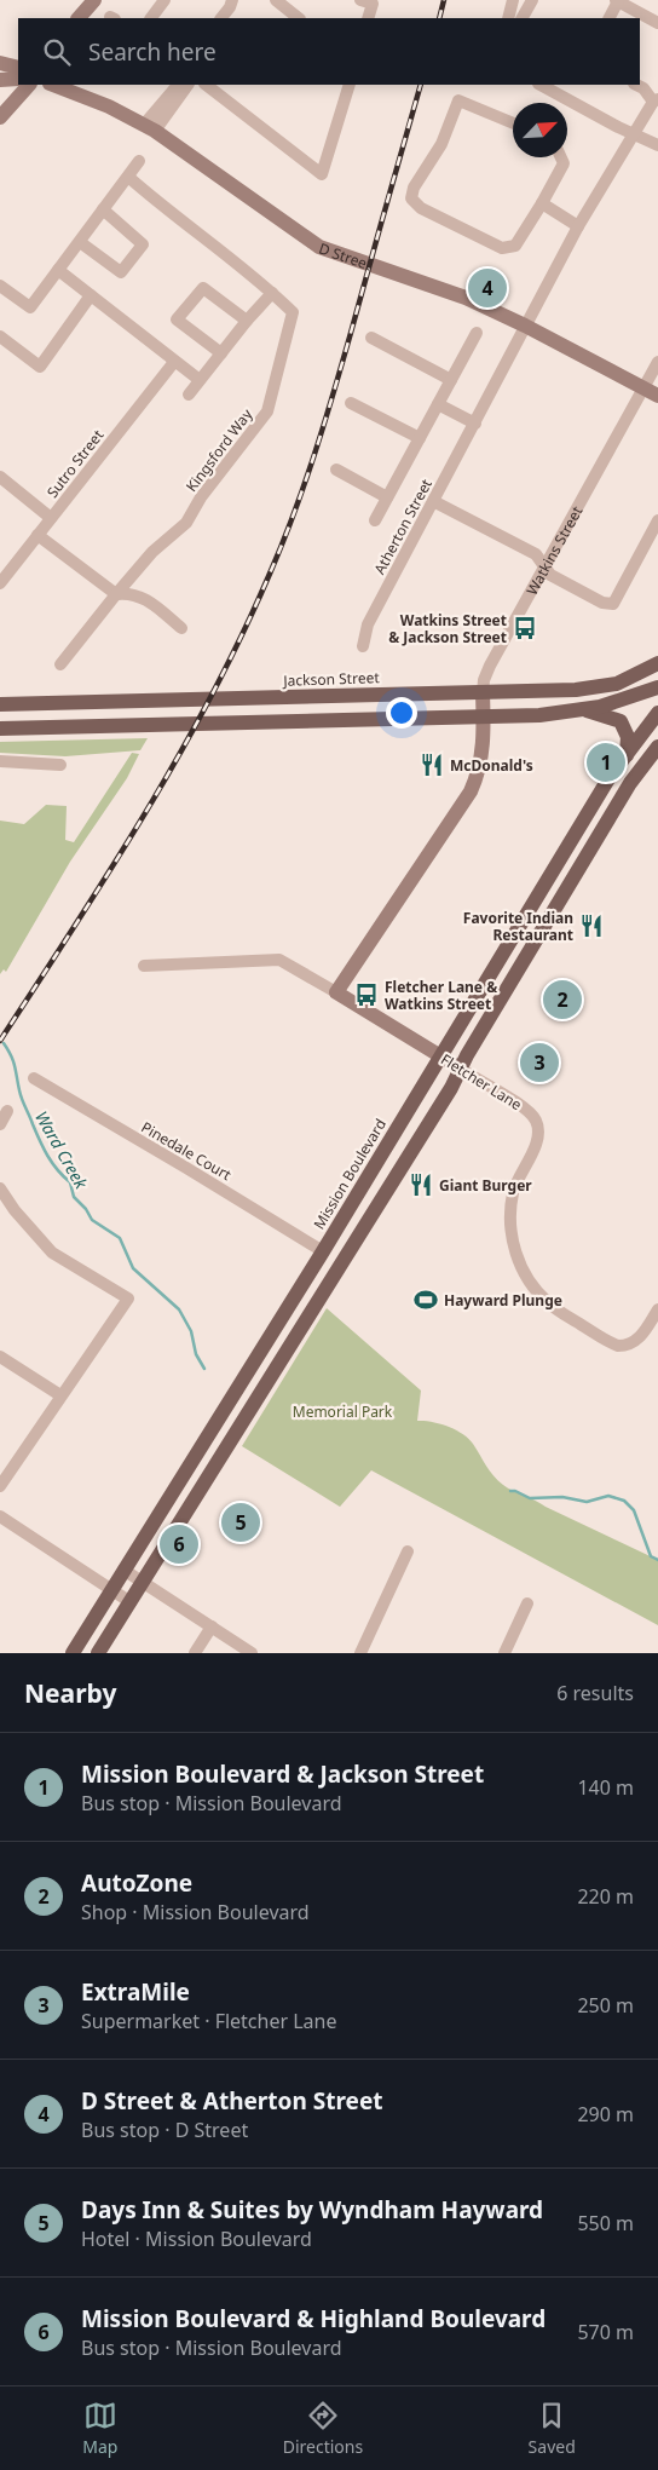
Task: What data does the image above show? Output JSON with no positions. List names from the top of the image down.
{
  "streets": {
    "main road": [
      "D Street",
      "Watkins Street",
      "Jackson Street",
      "Fletcher Lane",
      "Mission Boulevard"
    ],
    "street": [
      "Kingsford Way",
      "Sutro Street",
      "Atherton Street",
      "Pinedale Court"
    ]
  },
  "crossings": [
    ["D Street", "Atherton Street"],
    ["D Street", "Watkins Street"],
    ["Watkins Street", "Jackson Street"],
    ["Watkins Street", "Fletcher Lane"],
    ["Fletcher Lane", "Mission Boulevard"],
    ["Pinedale Court", "Mission Boulevard"]
  ],
  "water": ["Ward Creek"],
  "parks": ["Memorial Park"],
  "places": {
    "bus stop": ["Watkins Street & Jackson Street", "Fletcher Lane & Watkins Street"],
    "restaurant": ["McDonald's", "Favorite Indian Restaurant", "Giant Burger"],
    "sports": ["Hayward Plunge"]
  },
  "north": "top right",
  "page": {
    "search": "Search here",
    "pins": [
      "4",
      "1",
      "2",
      "3",
      "5",
      "6"
    ],
    "heading": ["Nearby", "6 results"],
    "list": [
      {
        "mark": "1",
        "name": "Mission Boulevard & Jackson Street",
        "note": "Bus stop · Mission Boulevard",
        "value": "140 m"
      },
      {
        "mark": "2",
        "name": "AutoZone",
        "note": "Shop · Mission Boulevard",
        "value": "220 m"
      },
      {
        "mark": "3",
        "name": "ExtraMile",
        "note": "Supermarket · Fletcher Lane",
        "value": "250 m"
      },
      {
        "mark": "4",
        "name": "D Street & Atherton Street",
        "note": "Bus stop · D Street",
        "value": "290 m"
      },
      {
        "mark": "5",
        "name": "Days Inn & Suites by Wyndham Hayward",
        "note": "Hotel · Mission Boulevard",
        "value": "550 m"
      },
      {
        "mark": "6",
        "name": "Mission Boulevard & Highland Boulevard",
        "note": "Bus stop · Mission Boulevard",
        "value": "570 m"
      }
    ],
    "nav": ["Map", "Directions", "Saved"]
  }
}
